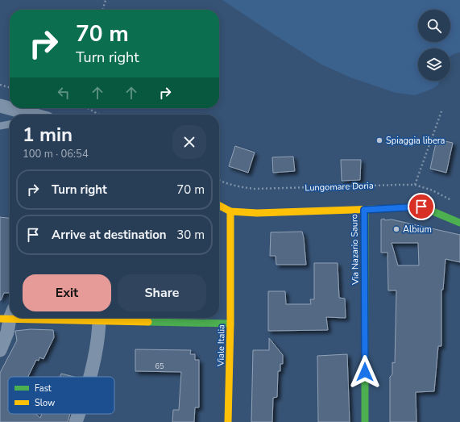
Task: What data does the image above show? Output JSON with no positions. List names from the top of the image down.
{
  "streets": {
    "street": ["Via Nazario Sauro", "Viale Italia"],
    "path": ["Lungomare Doria"]
  },
  "crossings": [
    ["Via Nazario Sauro", "Viale Italia"]
  ],
  "places": ["Spiaggia libera", "Albium"],
  "house_numbers": ["65"],
  "legend": ["Fast", "Slow"],
  "page": {
    "turn": ["70 m", "Turn right"],
    "heading": ["1 min", "100 m · 06:54"],
    "list": [
      {
        "name": "Turn right",
        "value": "70 m"
      },
      {
        "name": "Arrive at destination",
        "value": "30 m"
      }
    ],
    "buttons": ["Exit", "Share"]
  }
}
